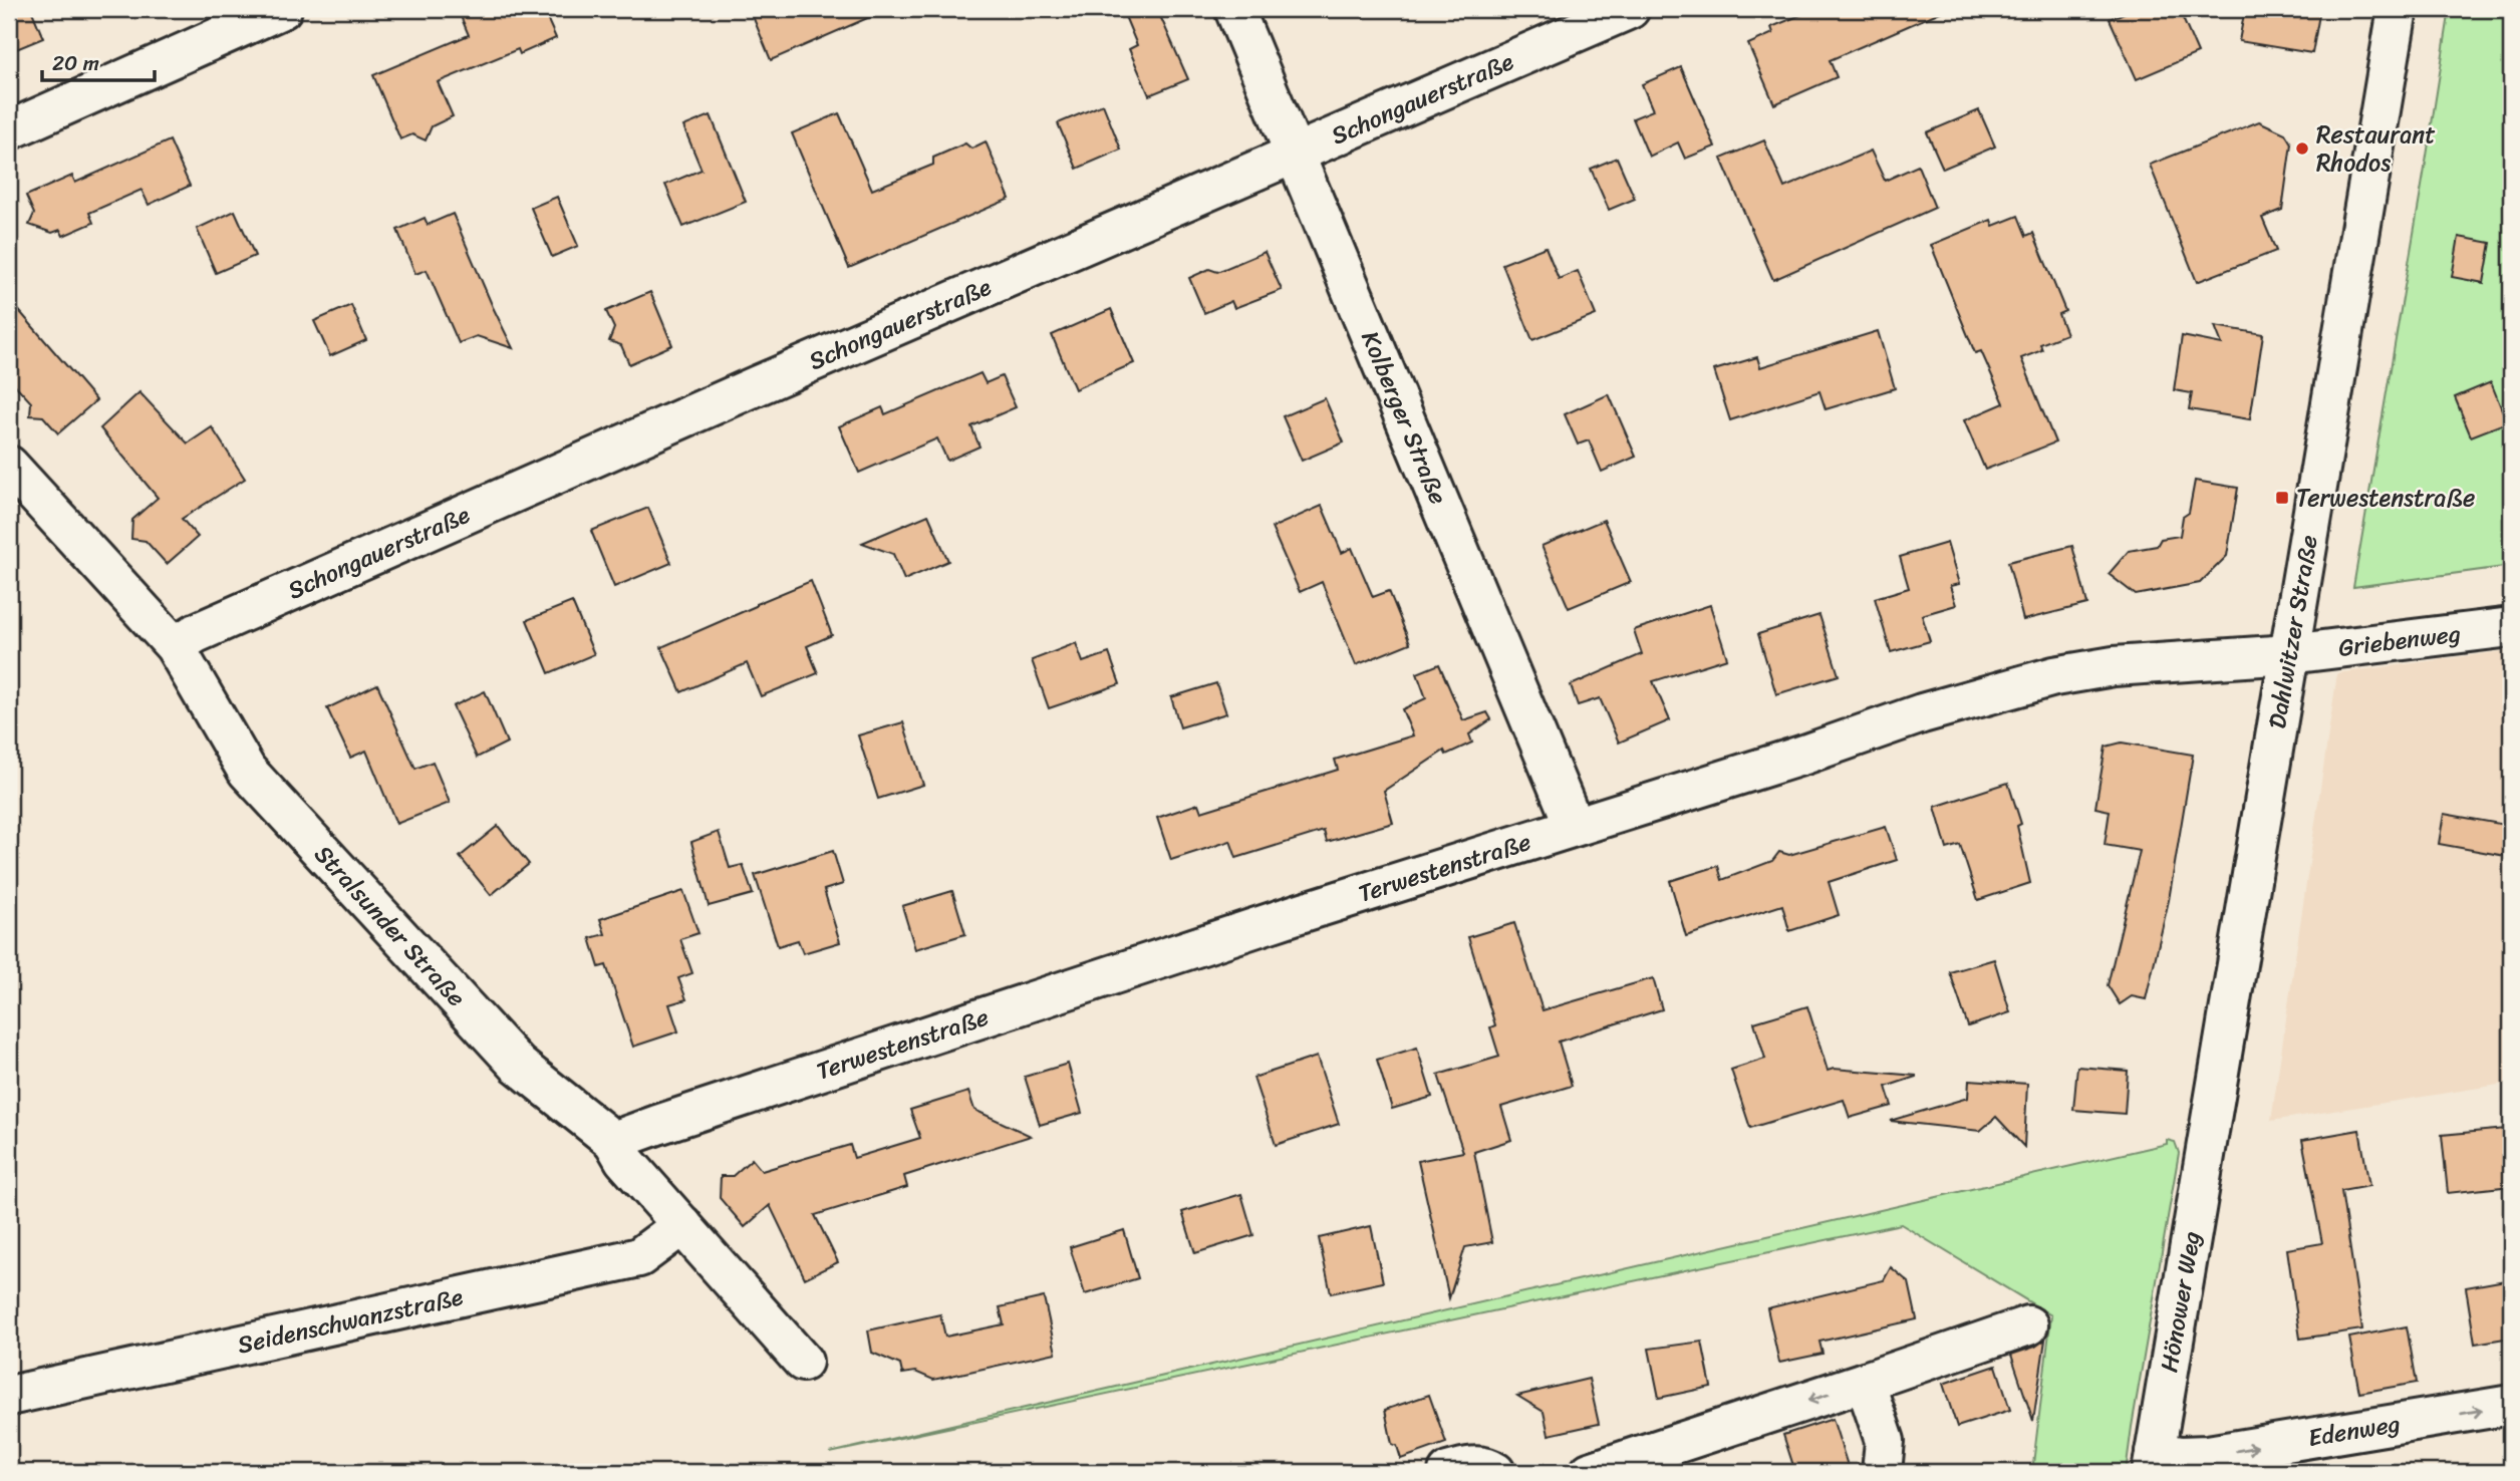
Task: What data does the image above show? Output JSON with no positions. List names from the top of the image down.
{
  "streets": {
    "street": [
      "Schongauerstraße",
      "Kolberger Straße",
      "Dahlwitzer Straße",
      "Griebenweg",
      "Terwestenstraße",
      "Stralsunder Straße",
      "Hönower Weg",
      "Seidenschwanzstraße",
      "Edenweg"
    ]
  },
  "crossings": [
    ["Schongauerstraße", "Kolberger Straße"],
    ["Schongauerstraße", "Stralsunder Straße"],
    ["Kolberger Straße", "Terwestenstraße"],
    ["Dahlwitzer Straße", "Griebenweg"],
    ["Dahlwitzer Straße", "Terwestenstraße"],
    ["Dahlwitzer Straße", "Hönower Weg"],
    ["Griebenweg", "Terwestenstraße"],
    ["Terwestenstraße", "Stralsunder Straße"],
    ["Stralsunder Straße", "Seidenschwanzstraße"],
    ["Hönower Weg", "Edenweg"]
  ],
  "one_way": ["Edenweg"],
  "places": {
    "other": ["Restaurant Rhodos"],
    "transit": ["Terwestenstraße"]
  },
  "scale_bar": "20 m"
}
